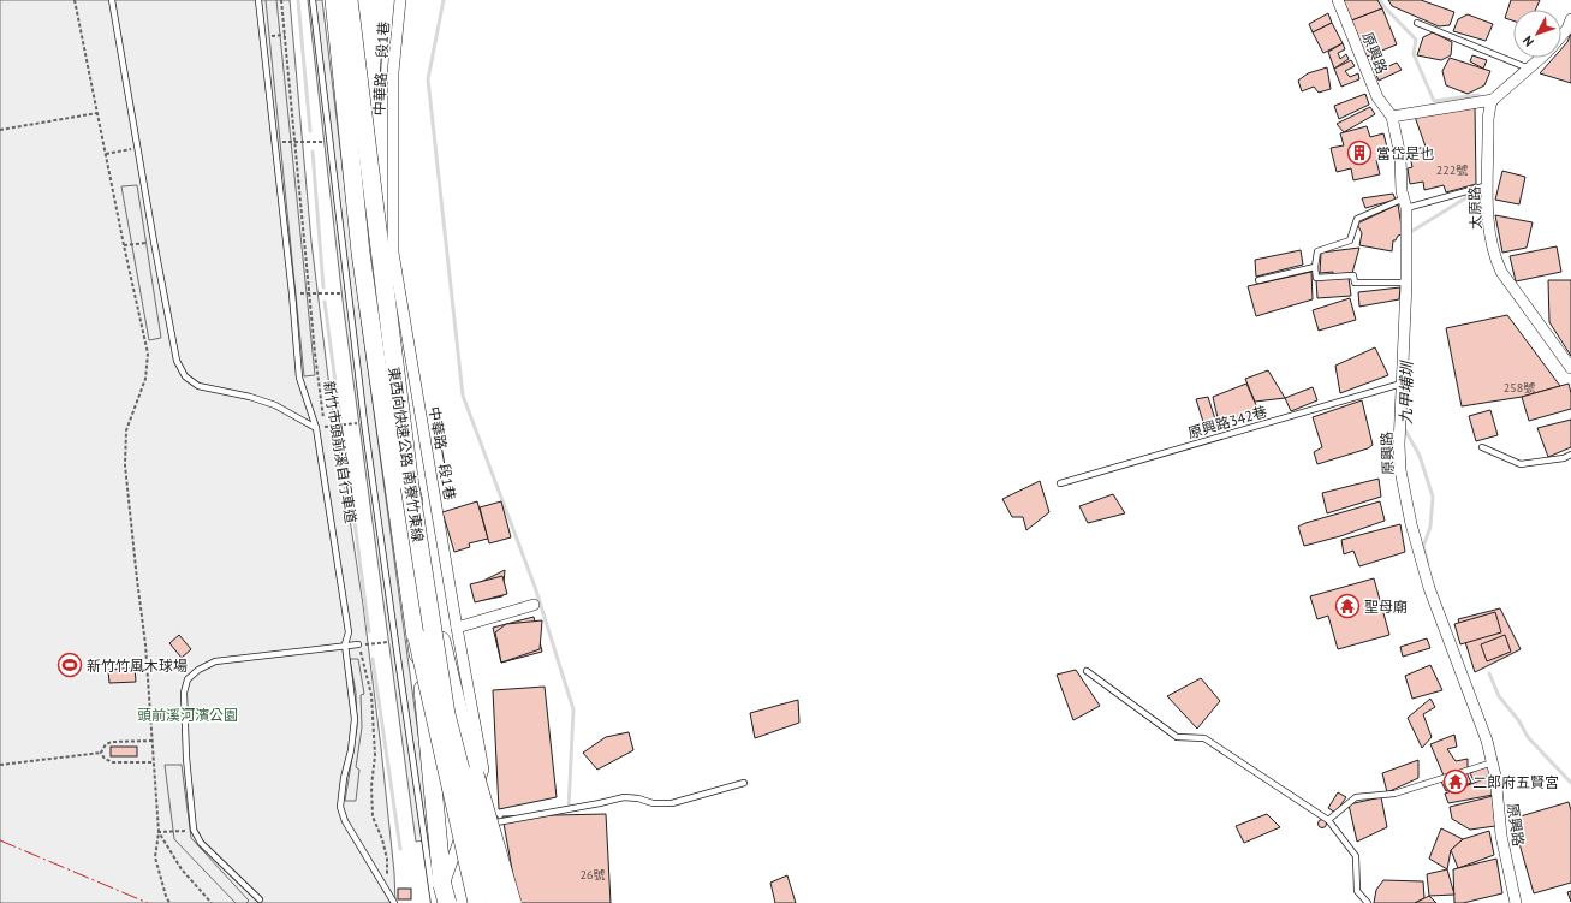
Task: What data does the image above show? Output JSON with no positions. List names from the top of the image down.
{
  "streets": {
    "highway": ["東西向快速公路 南寮竹東線"],
    "street": ["原興路", "中華路一段1巷", "太原路"],
    "lane": ["原興路342巷"],
    "path": ["新竹市頭前溪自行車道"]
  },
  "crossings": [
    ["原興路", "原興路342巷"]
  ],
  "water": ["九甲埔圳"],
  "parks": ["頭前溪河濱公園"],
  "places": {
    "building": ["當岱是也"],
    "temple": ["聖母廟", "二郎府五賢宮"],
    "sports": ["新竹竹風木球場"]
  },
  "house_numbers": ["222號", "258號", "26號"],
  "north": "bottom left"
}
